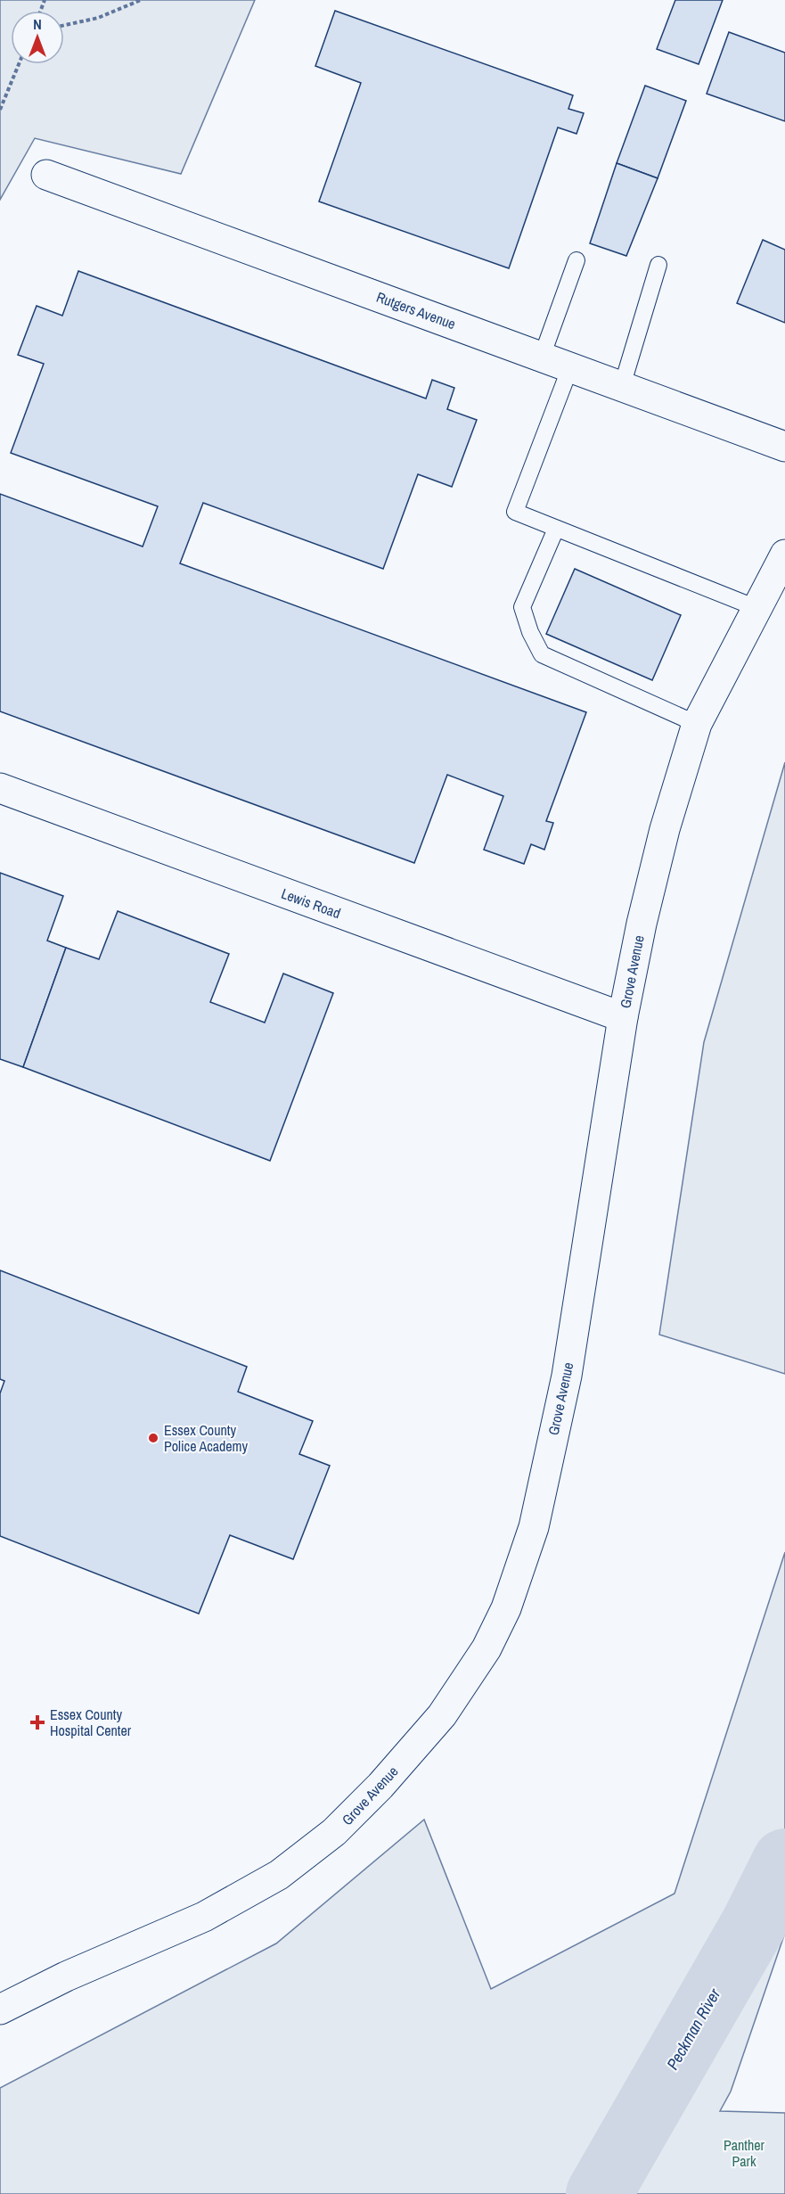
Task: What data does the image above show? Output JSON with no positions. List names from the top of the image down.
{
  "streets": {
    "street": ["Rutgers Avenue", "Lewis Road", "Grove Avenue"]
  },
  "crossings": [
    ["Lewis Road", "Grove Avenue"]
  ],
  "water": ["Peckman River"],
  "parks": ["Panther Park"],
  "places": {
    "other": ["Essex County Police Academy"],
    "health": ["Essex County Hospital Center"]
  },
  "north": "top"
}
